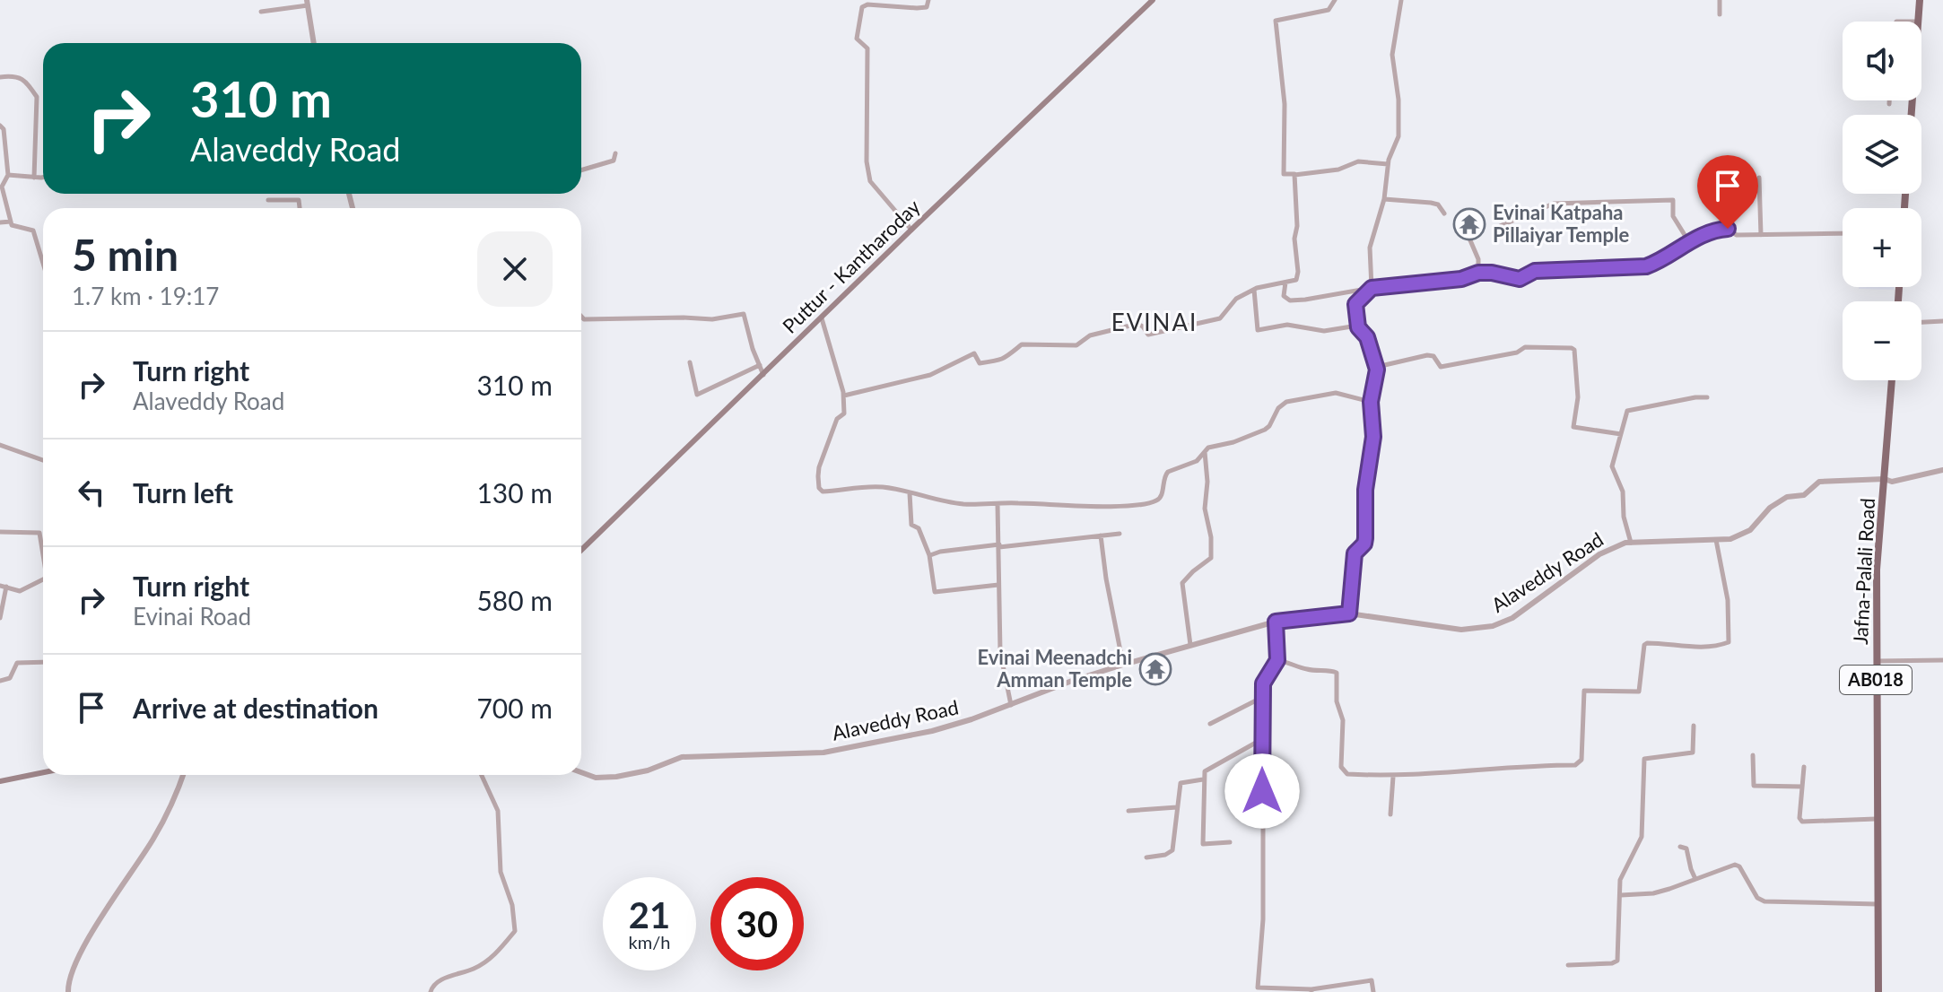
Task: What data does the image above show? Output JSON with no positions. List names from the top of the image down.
{
  "streets": {
    "main road": ["Puttur - Kantharoday", "Jafna-Palali Road", "AB018"],
    "street": ["Alaveddy Road"]
  },
  "crossings": [
    ["Jafna-Palali Road", "Alaveddy Road"]
  ],
  "districts": ["EVINAI"],
  "places": {
    "temple": ["Evinai Katpaha Pillaiyar Temple", "Evinai Meenadchi Amman Temple"]
  },
  "page": {
    "map_buttons": ["+", "−"],
    "turn": ["310 m", "Alaveddy Road"],
    "heading": ["5 min", "1.7 km · 19:17"],
    "list": [
      {
        "name": "Turn right",
        "note": "Alaveddy Road",
        "value": "310 m"
      },
      {
        "name": "Turn left",
        "value": "130 m"
      },
      {
        "name": "Turn right",
        "note": "Evinai Road",
        "value": "580 m"
      },
      {
        "name": "Arrive at destination",
        "value": "700 m"
      }
    ],
    "speed": "21 km/h",
    "limit": "30"
  }
}
